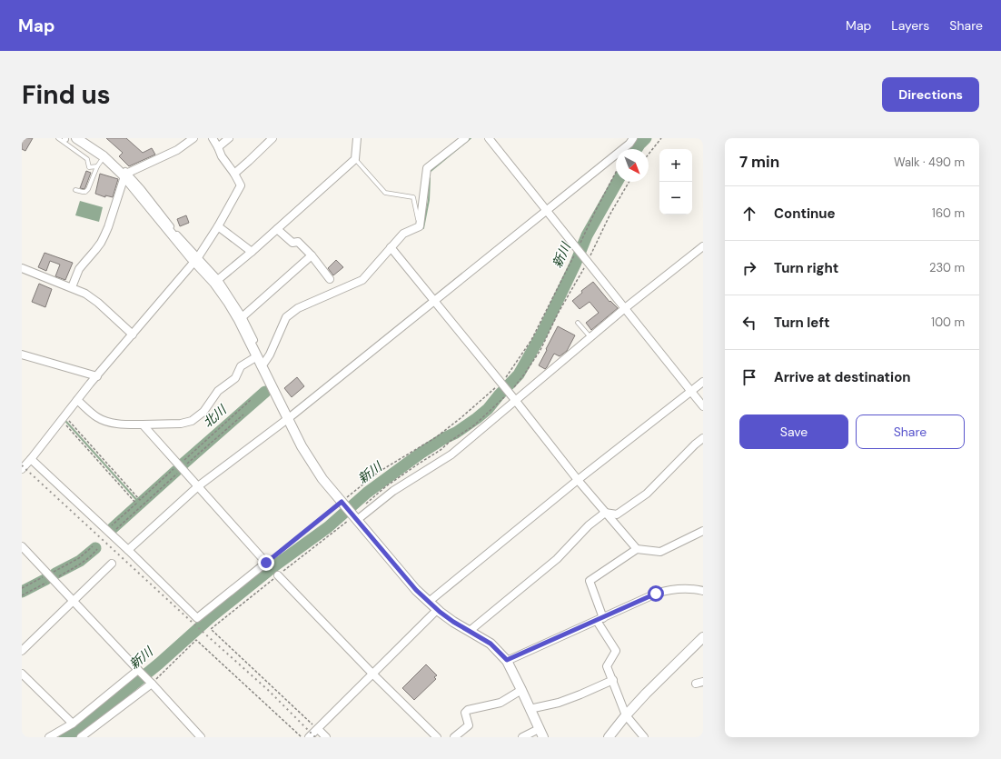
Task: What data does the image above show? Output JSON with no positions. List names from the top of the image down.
{
  "water": ["新川", "北川"],
  "north": "bottom right",
  "page": {
    "header": "Map",
    "nav": ["Map", "Layers", "Share"],
    "buttons": [
      "Directions",
      ["Save", "Share"]
    ],
    "title": "Find us",
    "heading": ["7 min", "Walk · 490 m"],
    "map_buttons": ["+", "−"],
    "list": [
      ["Continue", "160 m"],
      ["Turn right", "230 m"],
      ["Turn left", "100 m"],
      "Arrive at destination"
    ]
  }
}
